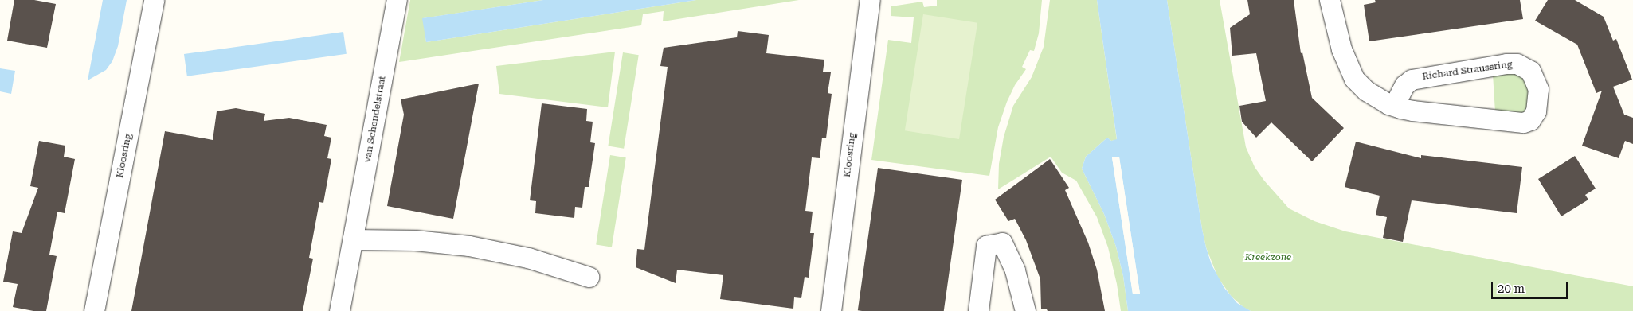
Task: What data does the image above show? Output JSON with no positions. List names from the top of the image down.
{
  "streets": {
    "street": ["Richard Straussring", "van Schendelstraat", "Kloosring"]
  },
  "parks": ["Kreekzone"],
  "scale_bar": "20 m"
}
